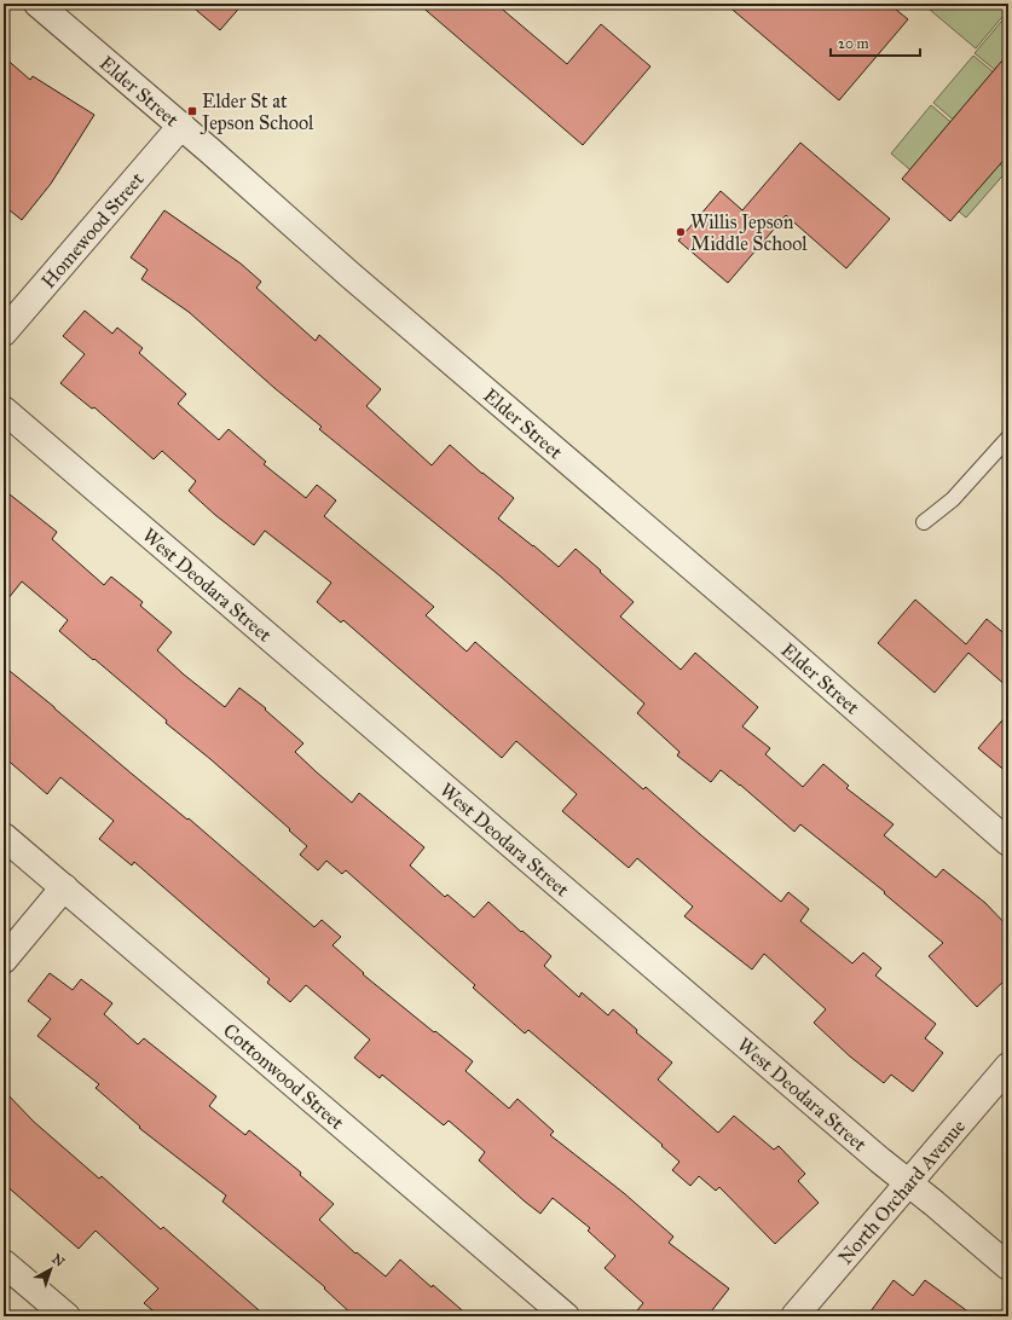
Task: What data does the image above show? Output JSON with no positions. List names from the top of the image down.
{
  "streets": {
    "street": [
      "Elder Street",
      "Homewood Street",
      "West Deodara Street",
      "Cottonwood Street",
      "North Orchard Avenue"
    ]
  },
  "crossings": [
    ["Elder Street", "Homewood Street"],
    ["West Deodara Street", "North Orchard Avenue"]
  ],
  "places": {
    "transit": ["Elder St at Jepson School"],
    "other": ["Willis Jepson Middle School"]
  },
  "scale_bar": "20 m",
  "north": "top right"
}
